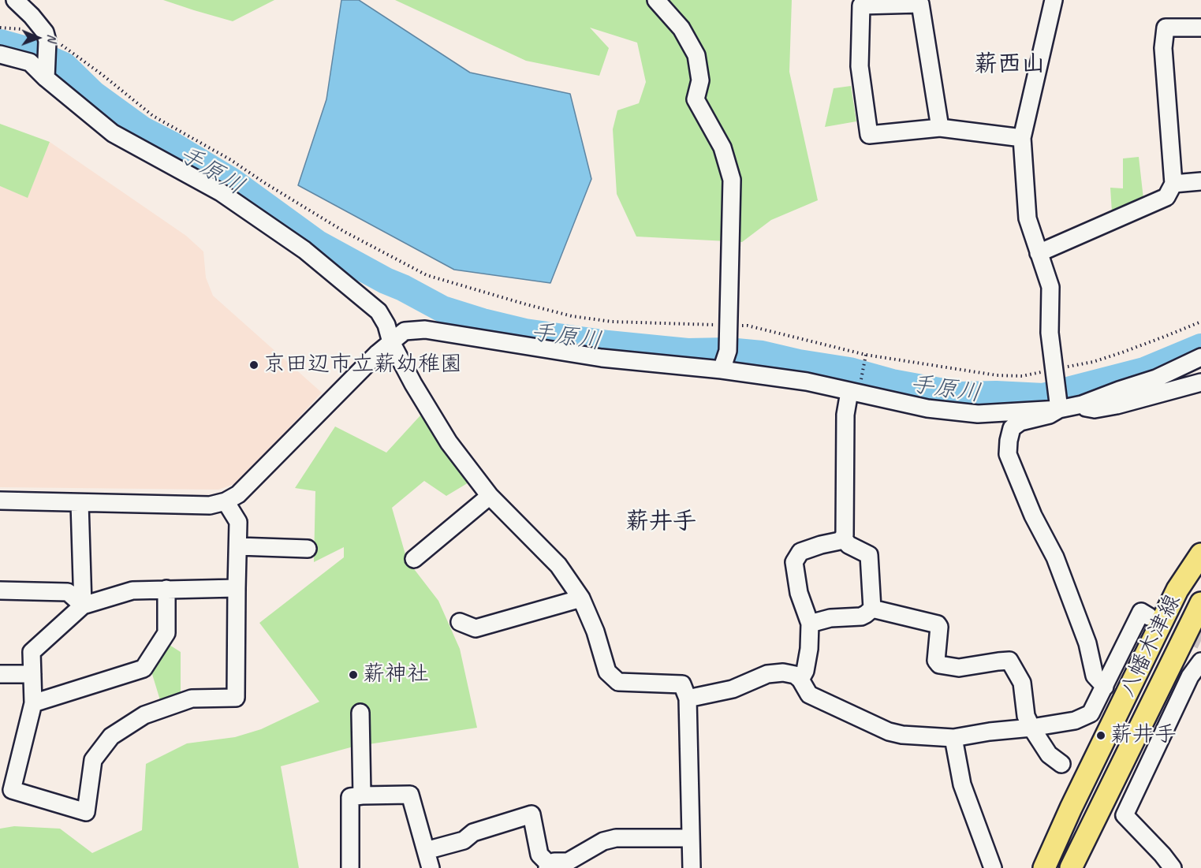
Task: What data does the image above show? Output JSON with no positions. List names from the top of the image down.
{
  "streets": {
    "main road": ["八幡木津線"]
  },
  "districts": ["薪西山", "薪井手"],
  "water": ["手原川"],
  "places": ["京田辺市立薪幼稚園", "薪神社", "薪井手"],
  "north": "right"
}
